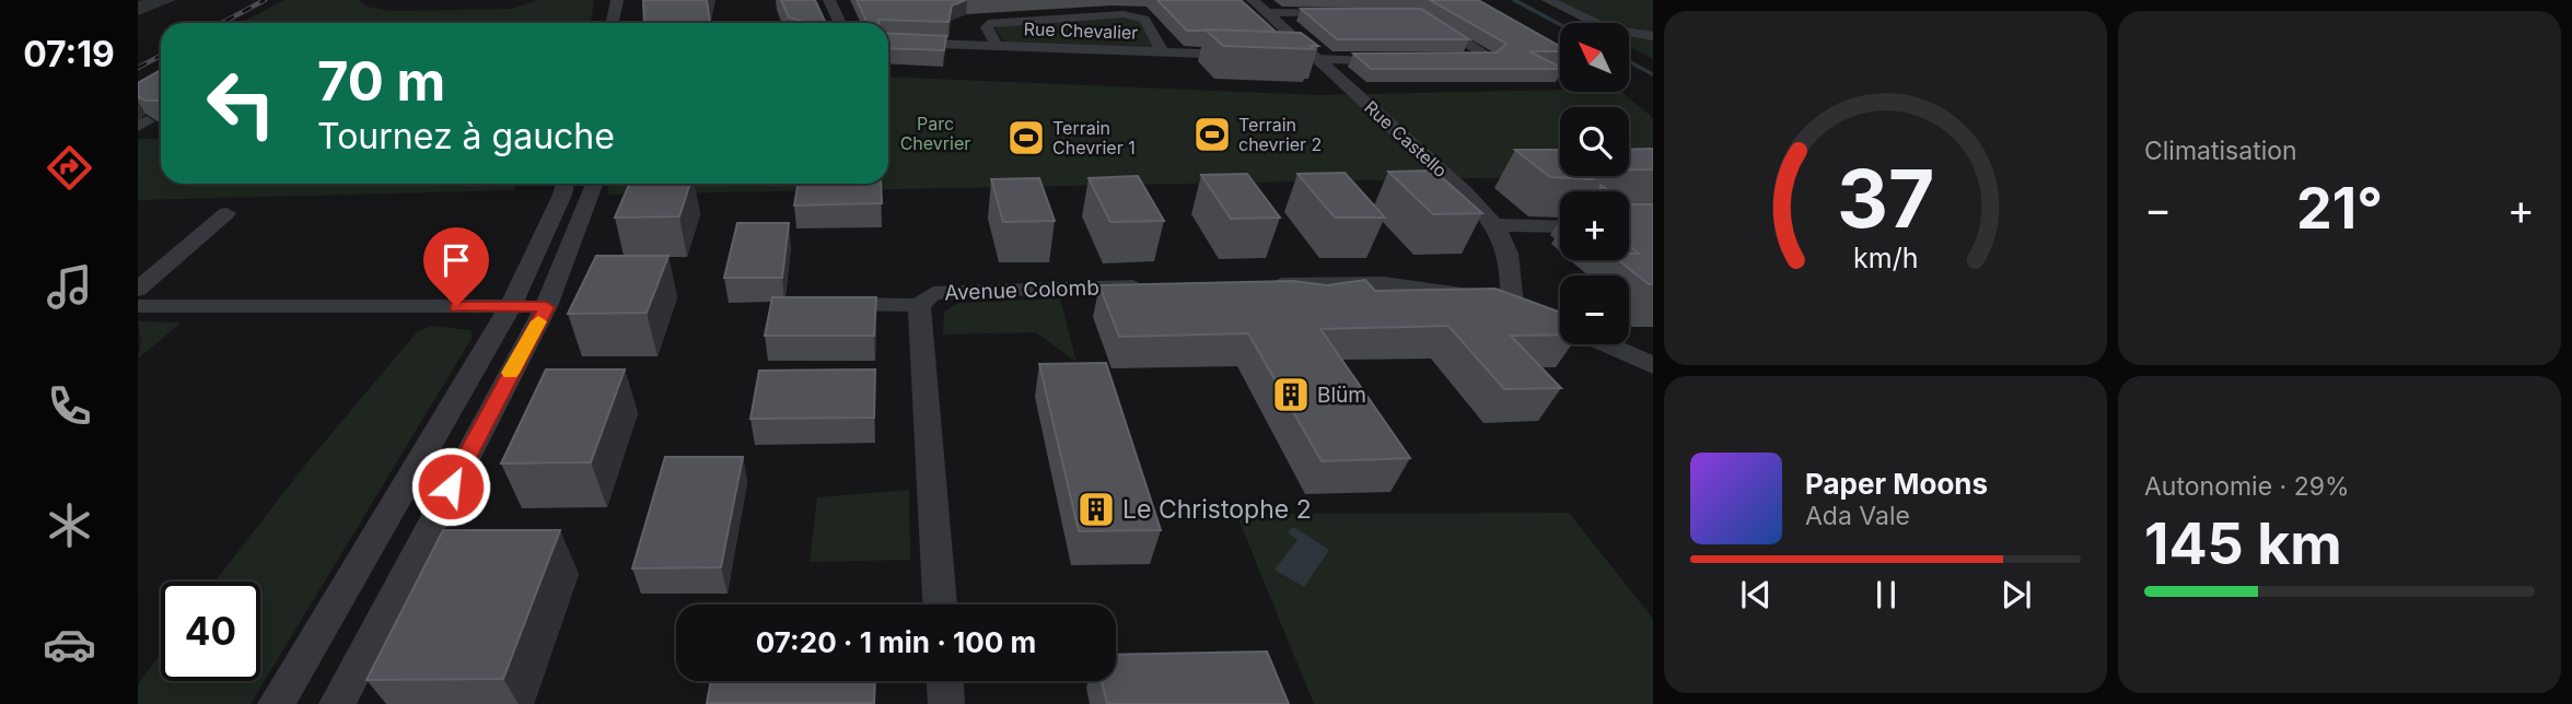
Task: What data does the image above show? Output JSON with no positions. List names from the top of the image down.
{
  "streets": {
    "street": ["Rue Chevalier", "Rue Castello", "Avenue Colomb"]
  },
  "crossings": [
    ["Rue Chevalier", "Rue Castello"]
  ],
  "parks": ["Parc Chevrier"],
  "places": {
    "sports": ["Terrain chevrier 2", "Terrain Chevrier 1"],
    "building": ["Blüm", "Le Christophe 2"]
  },
  "north": "top left",
  "page": {
    "tabs": "07:19",
    "tile": [
      "Climatisation",
      ["Autonomie · 29%", "145 km"]
    ],
    "map_buttons": ["+", "−"],
    "turn": ["70 m", "Tournez à gauche"],
    "heat": ["−", "21°", "+"],
    "song": ["Paper Moons", "Ada Vale"],
    "limit": "40",
    "trip": "07:20 · 1 min · 100 m",
    "gauge": ["37", "km/h"]
  }
}
